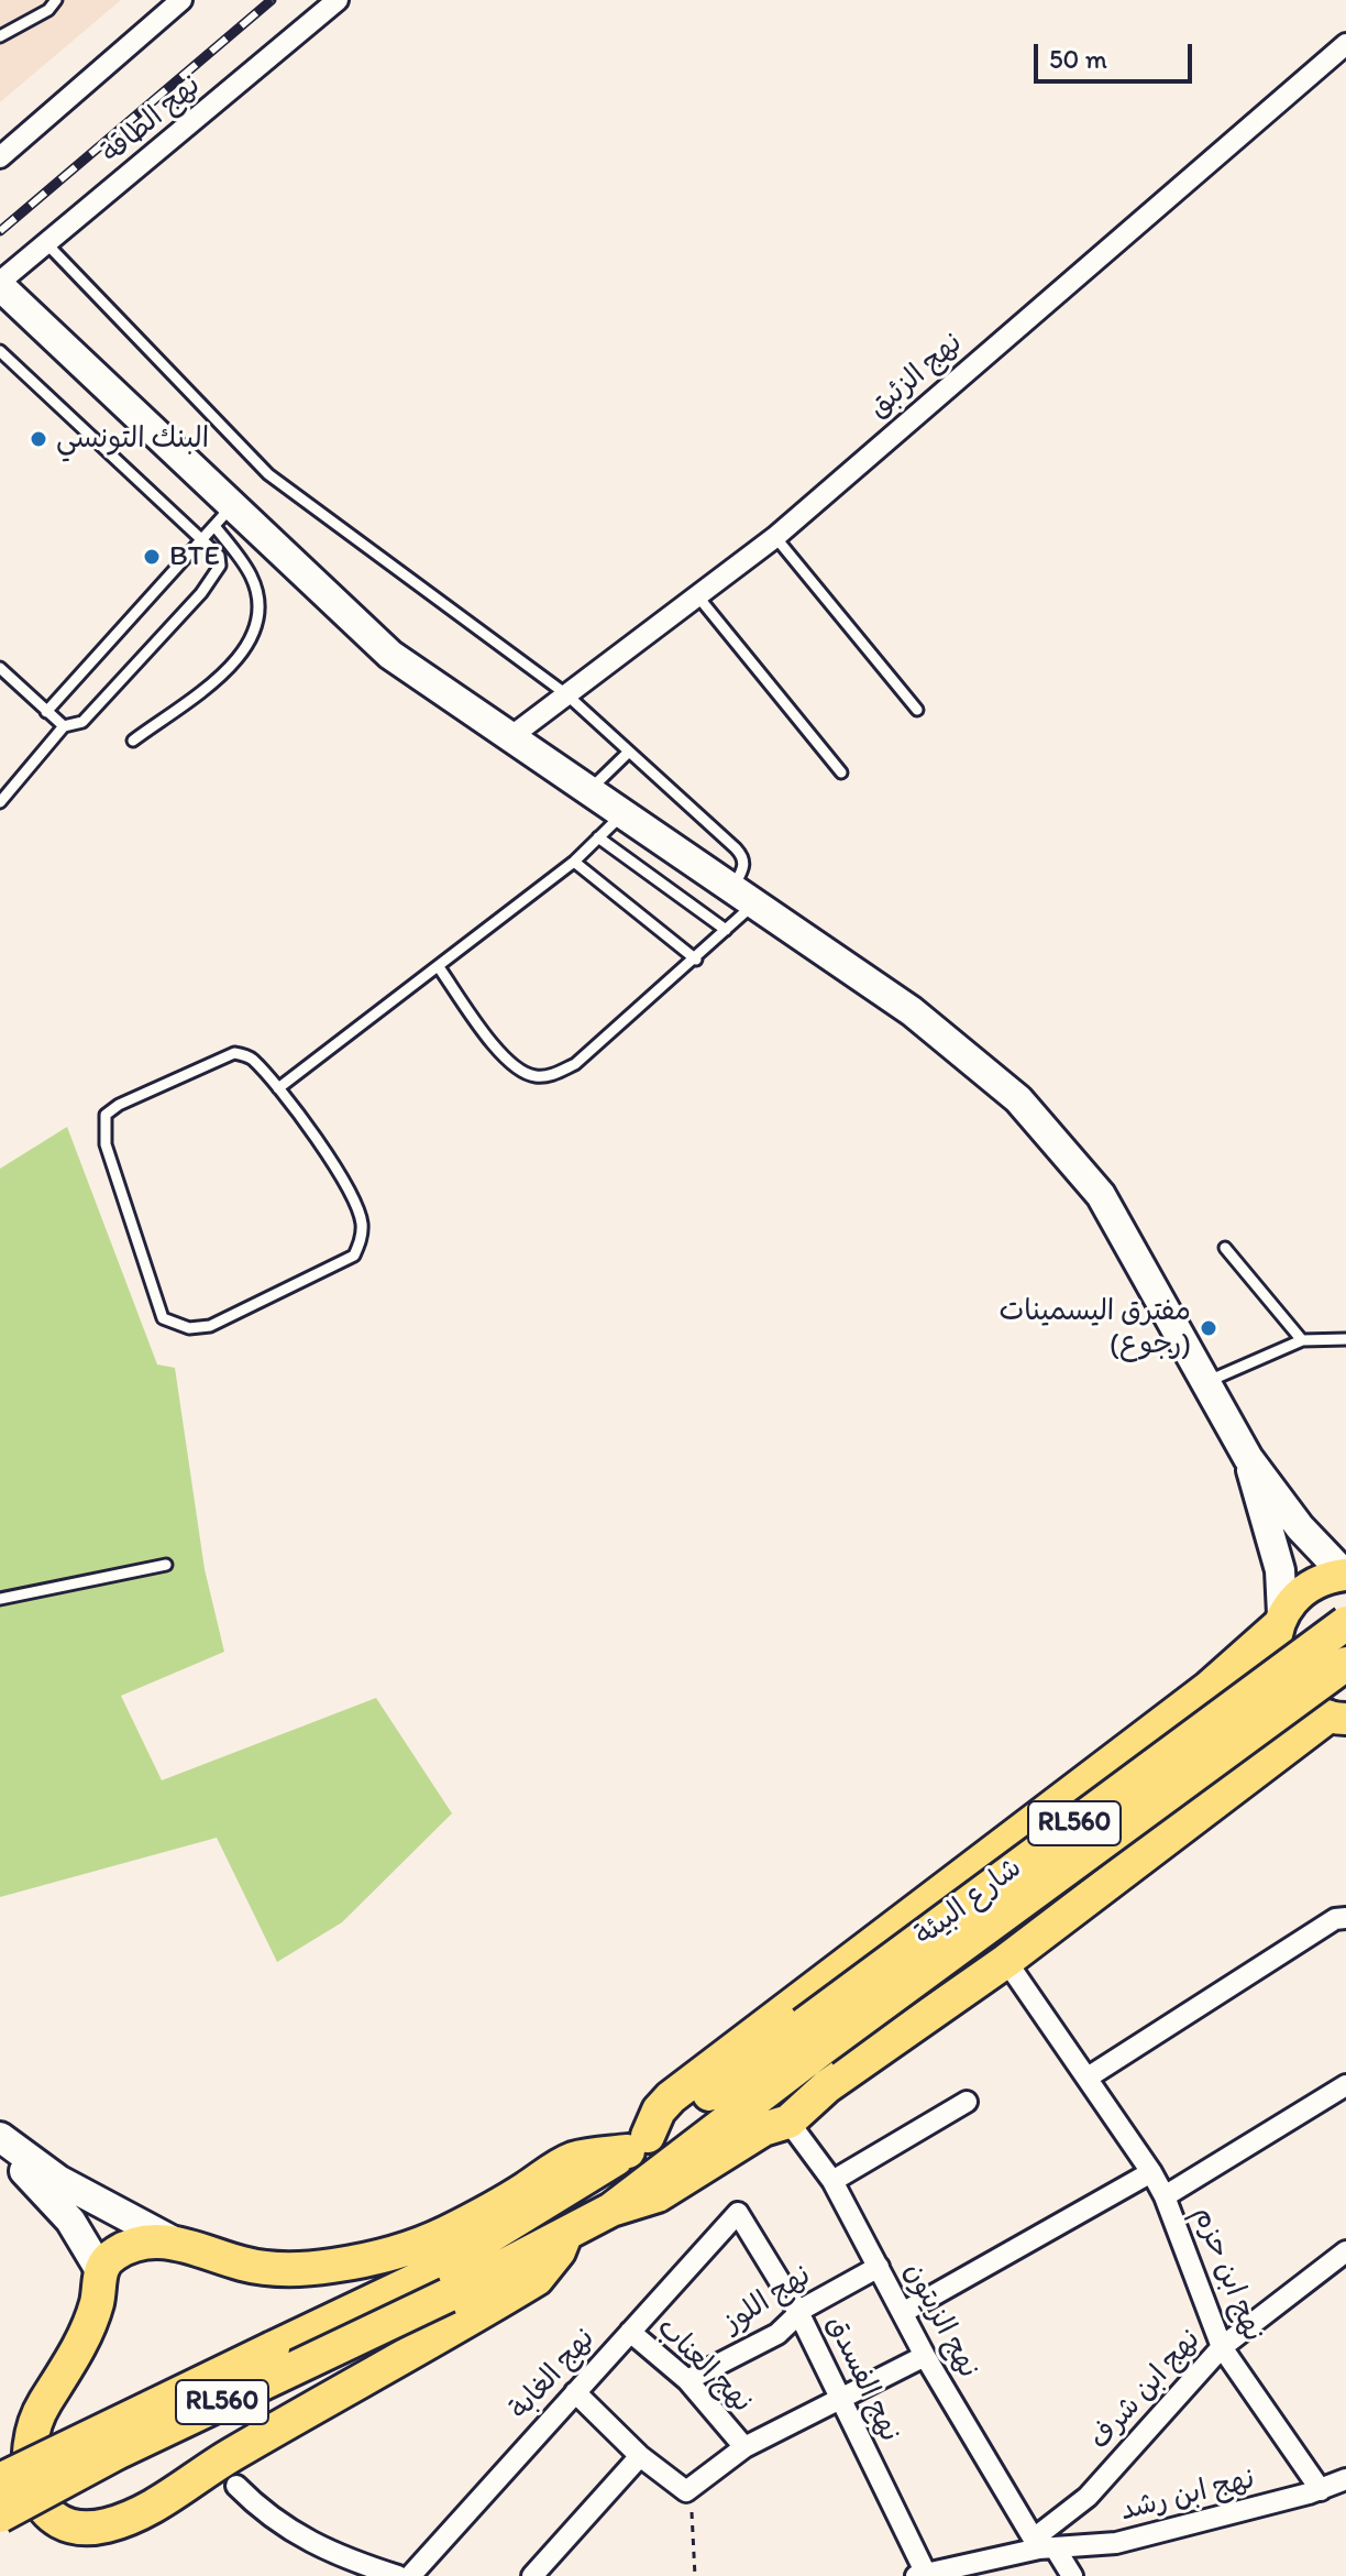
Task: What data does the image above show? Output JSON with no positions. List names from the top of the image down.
{
  "streets": {
    "highway": ["RL560", "شارع البيئة"],
    "street": [
      "نهج الطاقة",
      "نهج الزئبق",
      "نهج ابن حزم",
      "نهج اللوز",
      "نهج الزيتون",
      "نهج العناب",
      "نهج الغابة",
      "نهج الفسدق",
      "نهج ابن شرف",
      "نهج ابن رشد"
    ]
  },
  "crossings": [
    ["RL560", "شارع البيئة"],
    ["نهج ابن حزم", "نهج ابن شرف"],
    ["نهج ابن حزم", "نهج ابن رشد"],
    ["نهج اللوز", "نهج الزيتون"],
    ["نهج اللوز", "نهج العناب"],
    ["نهج اللوز", "نهج الفسدق"],
    ["نهج الزيتون", "نهج العناب"],
    ["نهج الزيتون", "نهج ابن شرف"],
    ["نهج الزيتون", "نهج ابن رشد"],
    ["نهج العناب", "نهج الغابة"],
    ["نهج العناب", "نهج الفسدق"],
    ["نهج الغابة", "نهج الفسدق"],
    ["نهج الفسدق", "نهج ابن رشد"],
    ["نهج ابن شرف", "نهج ابن رشد"]
  ],
  "places": ["البنك التونسي", "BTE", "مفترق اليسمينات (رجوع)"],
  "scale_bar": "50 m"
}
